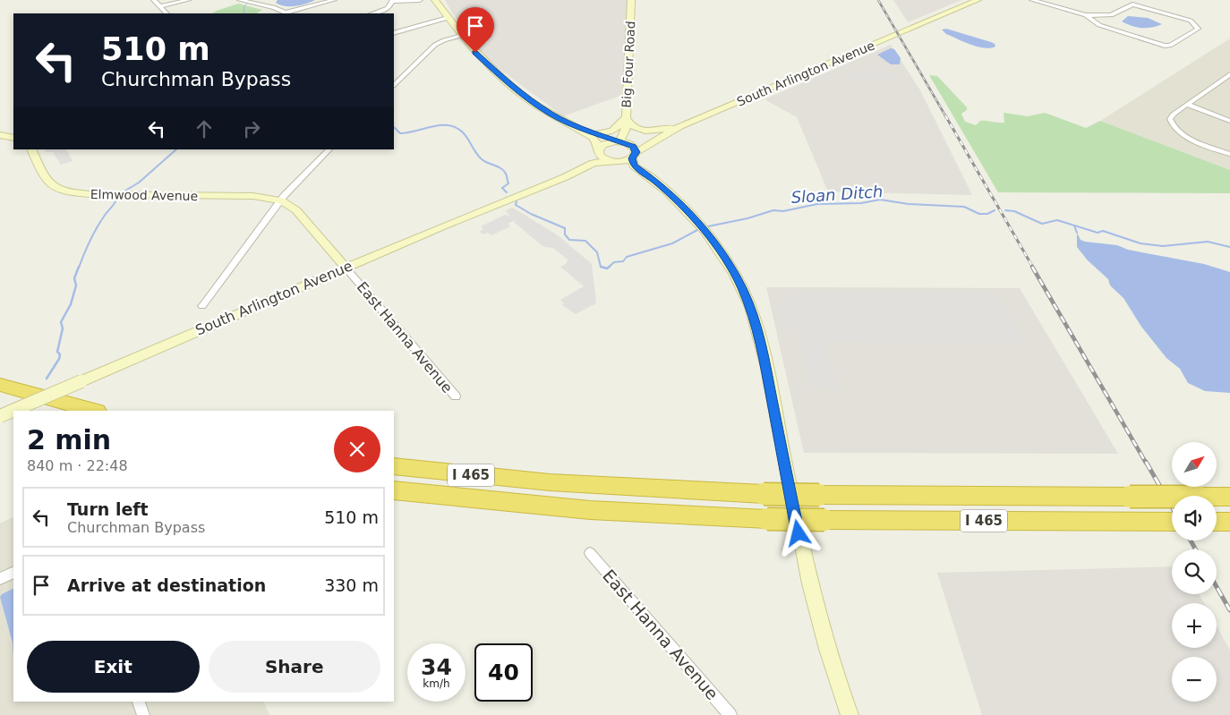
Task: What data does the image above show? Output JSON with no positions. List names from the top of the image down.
{
  "streets": {
    "highway": ["I 465"],
    "street": [
      "Big Four Road",
      "South Arlington Avenue",
      "Elmwood Avenue",
      "East Hanna Avenue"
    ]
  },
  "crossings": [
    ["Big Four Road", "South Arlington Avenue"],
    ["South Arlington Avenue", "East Hanna Avenue"],
    ["Elmwood Avenue", "East Hanna Avenue"]
  ],
  "water": ["Sloan Ditch"],
  "north": "top right",
  "page": {
    "turn": ["510 m", "Churchman Bypass"],
    "heading": ["2 min", "840 m · 22:48"],
    "map_buttons": ["+", "−"],
    "list": [
      {
        "name": "Turn left",
        "note": "Churchman Bypass",
        "value": "510 m"
      },
      {
        "name": "Arrive at destination",
        "value": "330 m"
      }
    ],
    "buttons": ["Exit", "Share"],
    "speed": "34 km/h",
    "limit": "40"
  }
}
